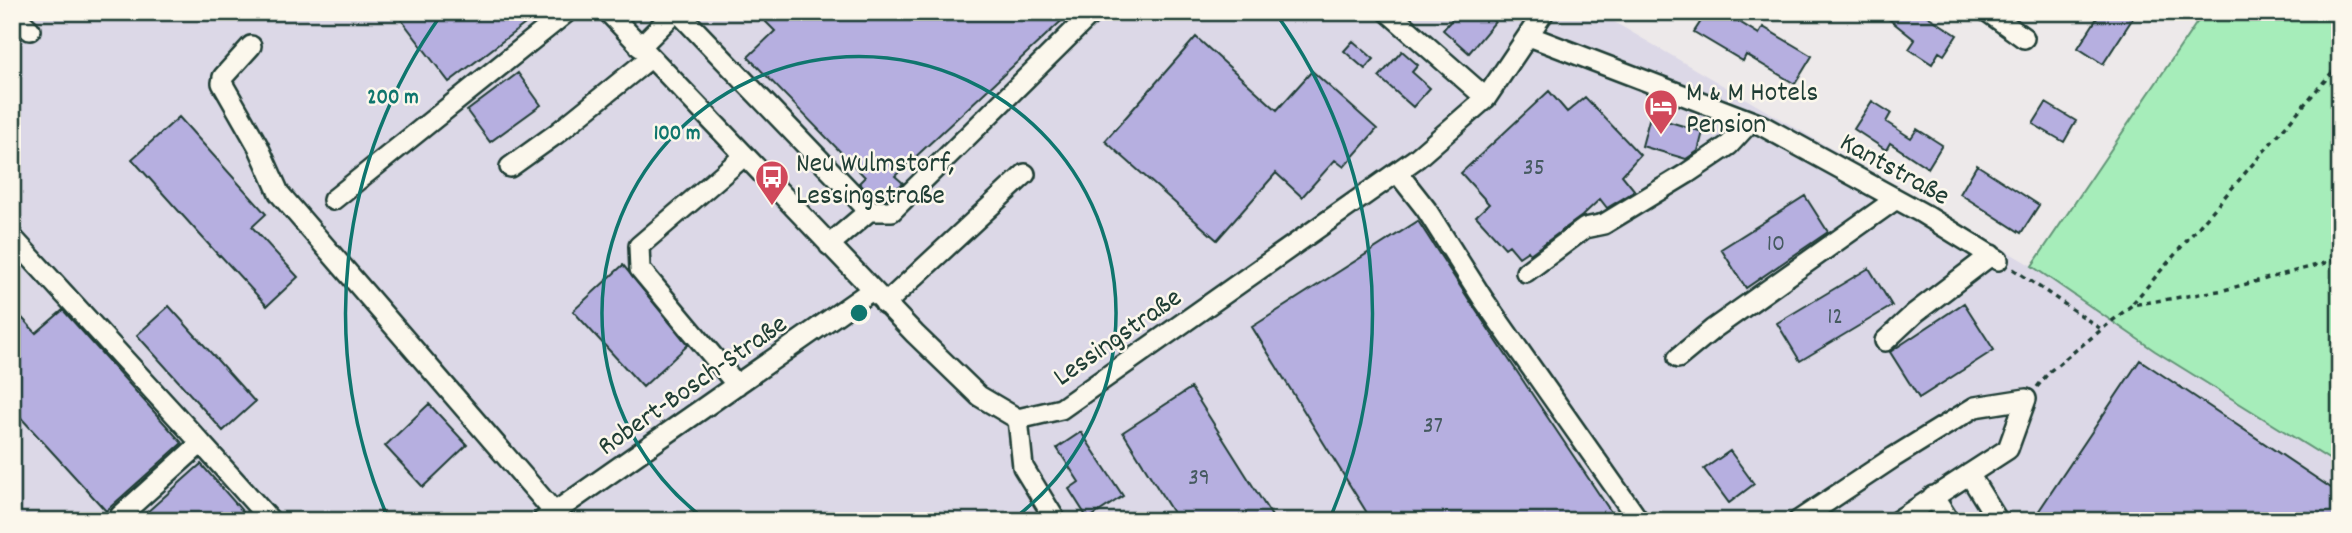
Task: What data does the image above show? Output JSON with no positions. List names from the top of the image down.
{
  "streets": {
    "street": ["Kantstraße", "Lessingstraße", "Robert-Bosch-Straße"]
  },
  "crossings": [
    ["Kantstraße", "Lessingstraße"]
  ],
  "places": {
    "hotel": ["M & M Hotels Pension"],
    "bus stop": ["Neu Wulmstorf, Lessingstraße"]
  },
  "house_numbers": [
    "35",
    "10",
    "12",
    "37",
    "39"
  ],
  "rings": ["200 m", "100 m"]
}
